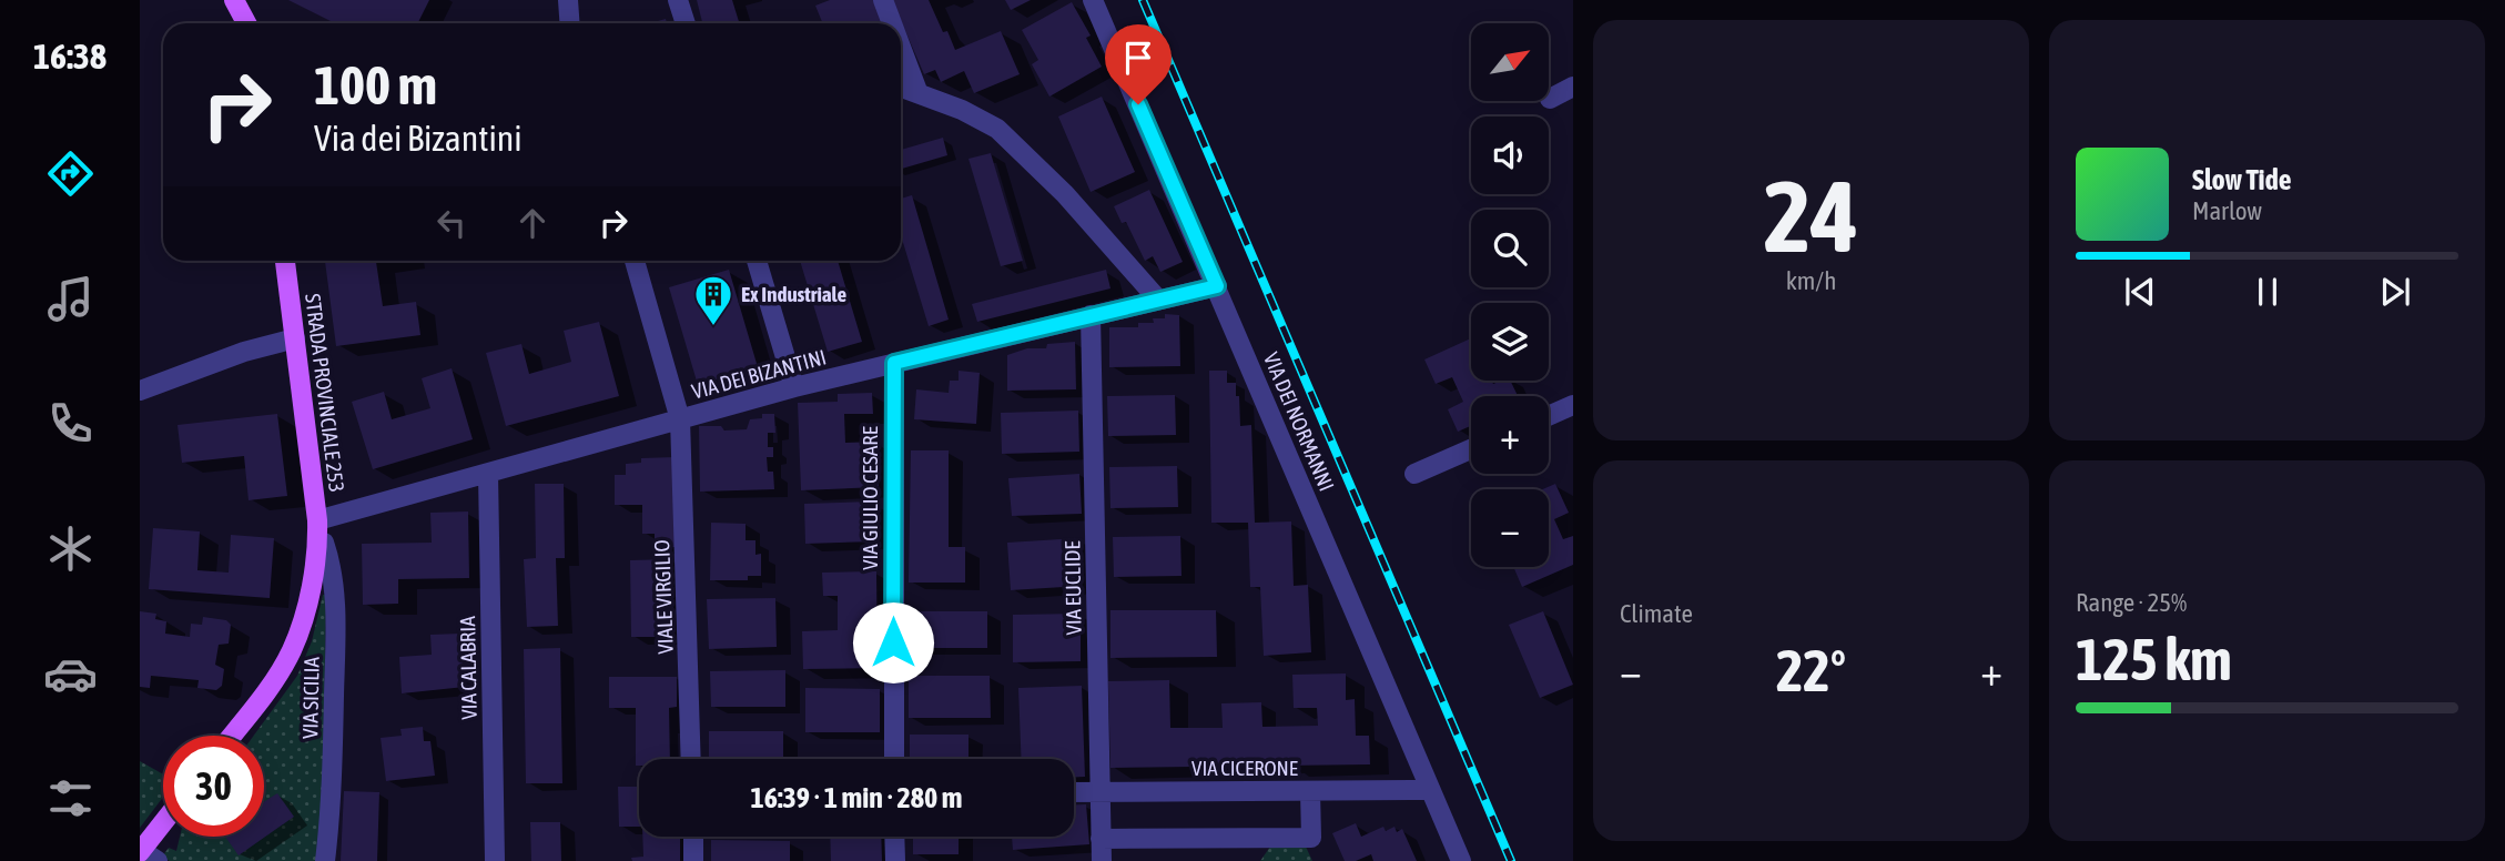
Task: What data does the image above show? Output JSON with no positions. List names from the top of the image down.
{
  "streets": {
    "main road": ["STRADA PROVINCIALE 253"],
    "street": [
      "VIA DEI BIZANTINI",
      "VIA DEI NORMANNI",
      "VIA GIULIO CESARE",
      "VIA EUCLIDE",
      "VIALE VIRGILIO",
      "VIA CALABRIA",
      "VIA SICILIA",
      "VIA CICERONE"
    ]
  },
  "crossings": [
    ["VIA DEI BIZANTINI", "STRADA PROVINCIALE 253"],
    ["VIA DEI BIZANTINI", "VIA DEI NORMANNI"],
    ["VIA DEI BIZANTINI", "VIA GIULIO CESARE"],
    ["VIA DEI BIZANTINI", "VIA EUCLIDE"],
    ["VIA DEI BIZANTINI", "VIALE VIRGILIO"],
    ["VIA DEI BIZANTINI", "VIA CALABRIA"],
    ["VIA DEI BIZANTINI", "VIA SICILIA"],
    ["STRADA PROVINCIALE 253", "VIA SICILIA"],
    ["VIA DEI NORMANNI", "VIA CICERONE"],
    ["VIA EUCLIDE", "VIA CICERONE"]
  ],
  "places": {
    "building": ["Ex Industriale"]
  },
  "north": "top right",
  "page": {
    "tabs": "16:38",
    "tile": [
      ["24", "km/h"],
      "Climate",
      ["Range · 25%", "125 km"]
    ],
    "map_buttons": ["+", "−"],
    "turn": ["100 m", "Via dei Bizantini"],
    "song": ["Slow Tide", "Marlow"],
    "heat": ["−", "22°", "+"],
    "limit": "30",
    "trip": "16:39 · 1 min · 280 m"
  }
}
